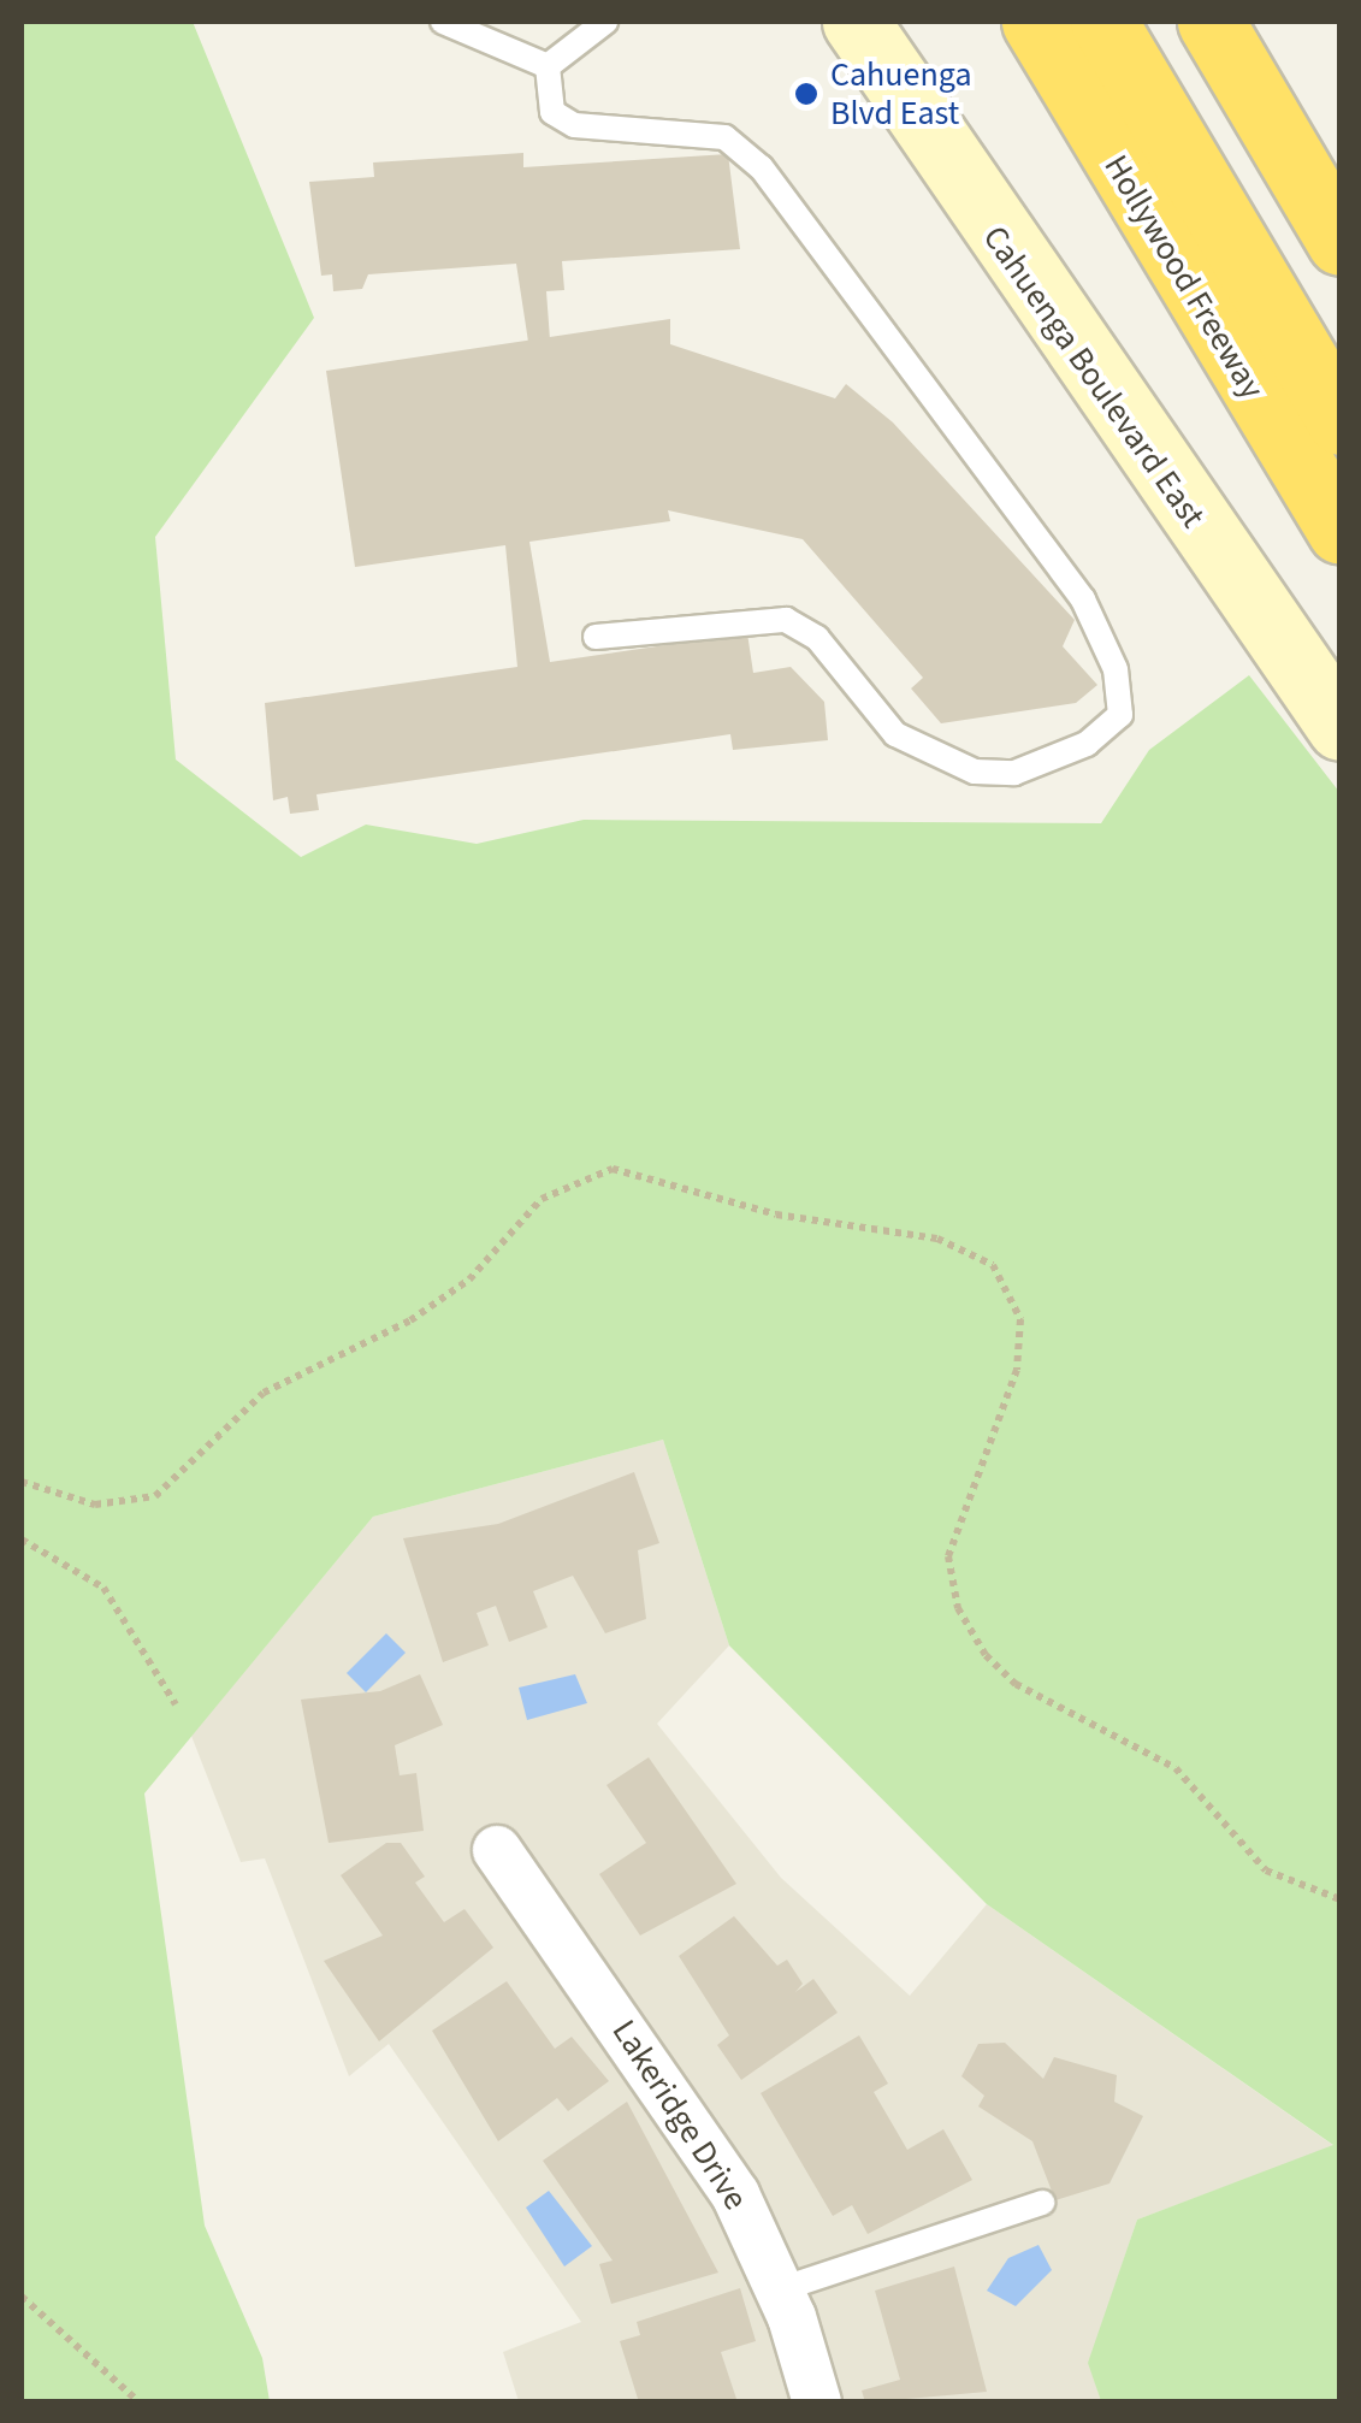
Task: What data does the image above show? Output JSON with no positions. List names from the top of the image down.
{
  "streets": {
    "highway": ["Hollywood Freeway"],
    "main road": ["Cahuenga Boulevard East"],
    "street": ["Lakeridge Drive"]
  },
  "places": ["Cahuenga Blvd East"]
}
